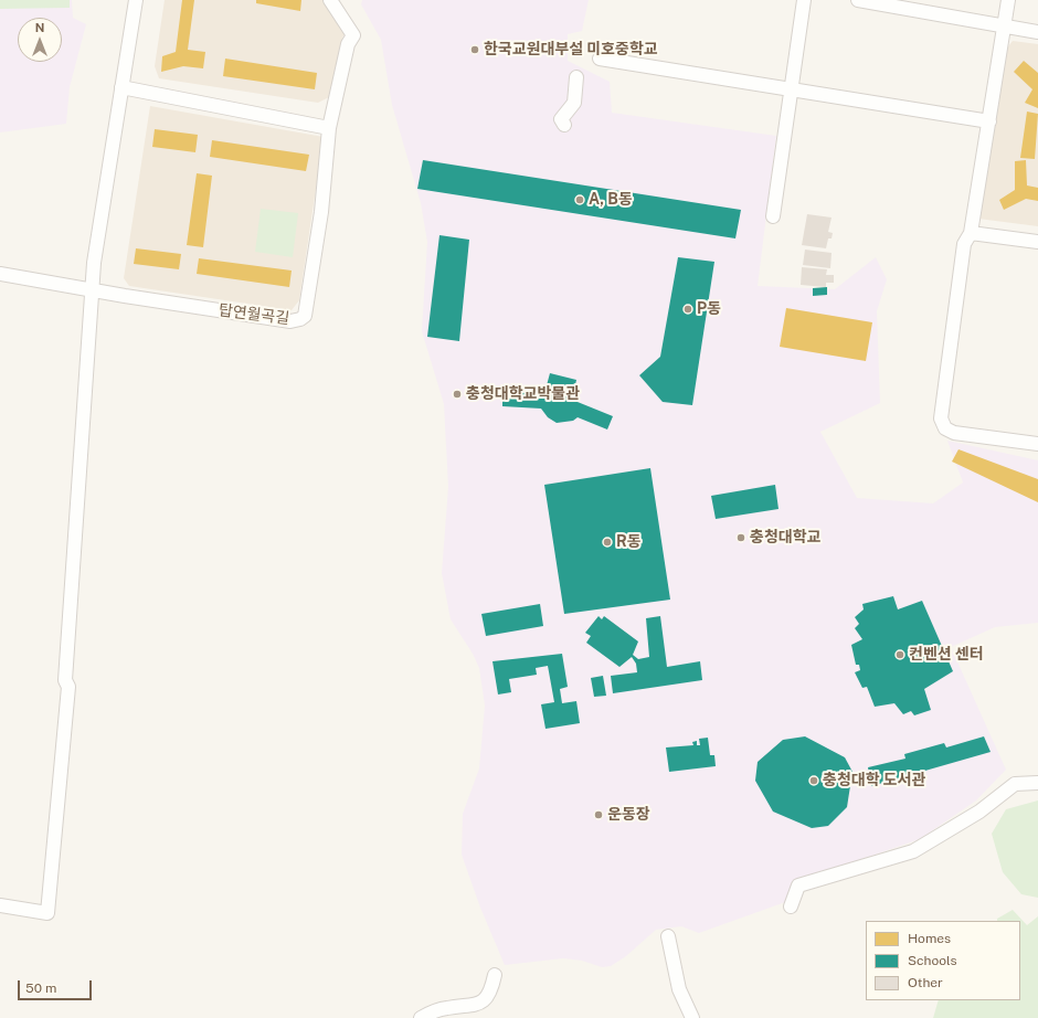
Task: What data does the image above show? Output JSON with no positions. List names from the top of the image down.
{
  "streets": {
    "street": ["탑연월곡길"]
  },
  "places": [
    "한국교원대부설 미호중학교",
    "A, B동",
    "P동",
    "충청대학교박물관",
    "충청대학교",
    "R동",
    "컨벤션 센터",
    "충청대학 도서관",
    "운동장"
  ],
  "legend": ["Homes", "Schools", "Other"],
  "scale_bar": "50 m",
  "north": "top"
}
